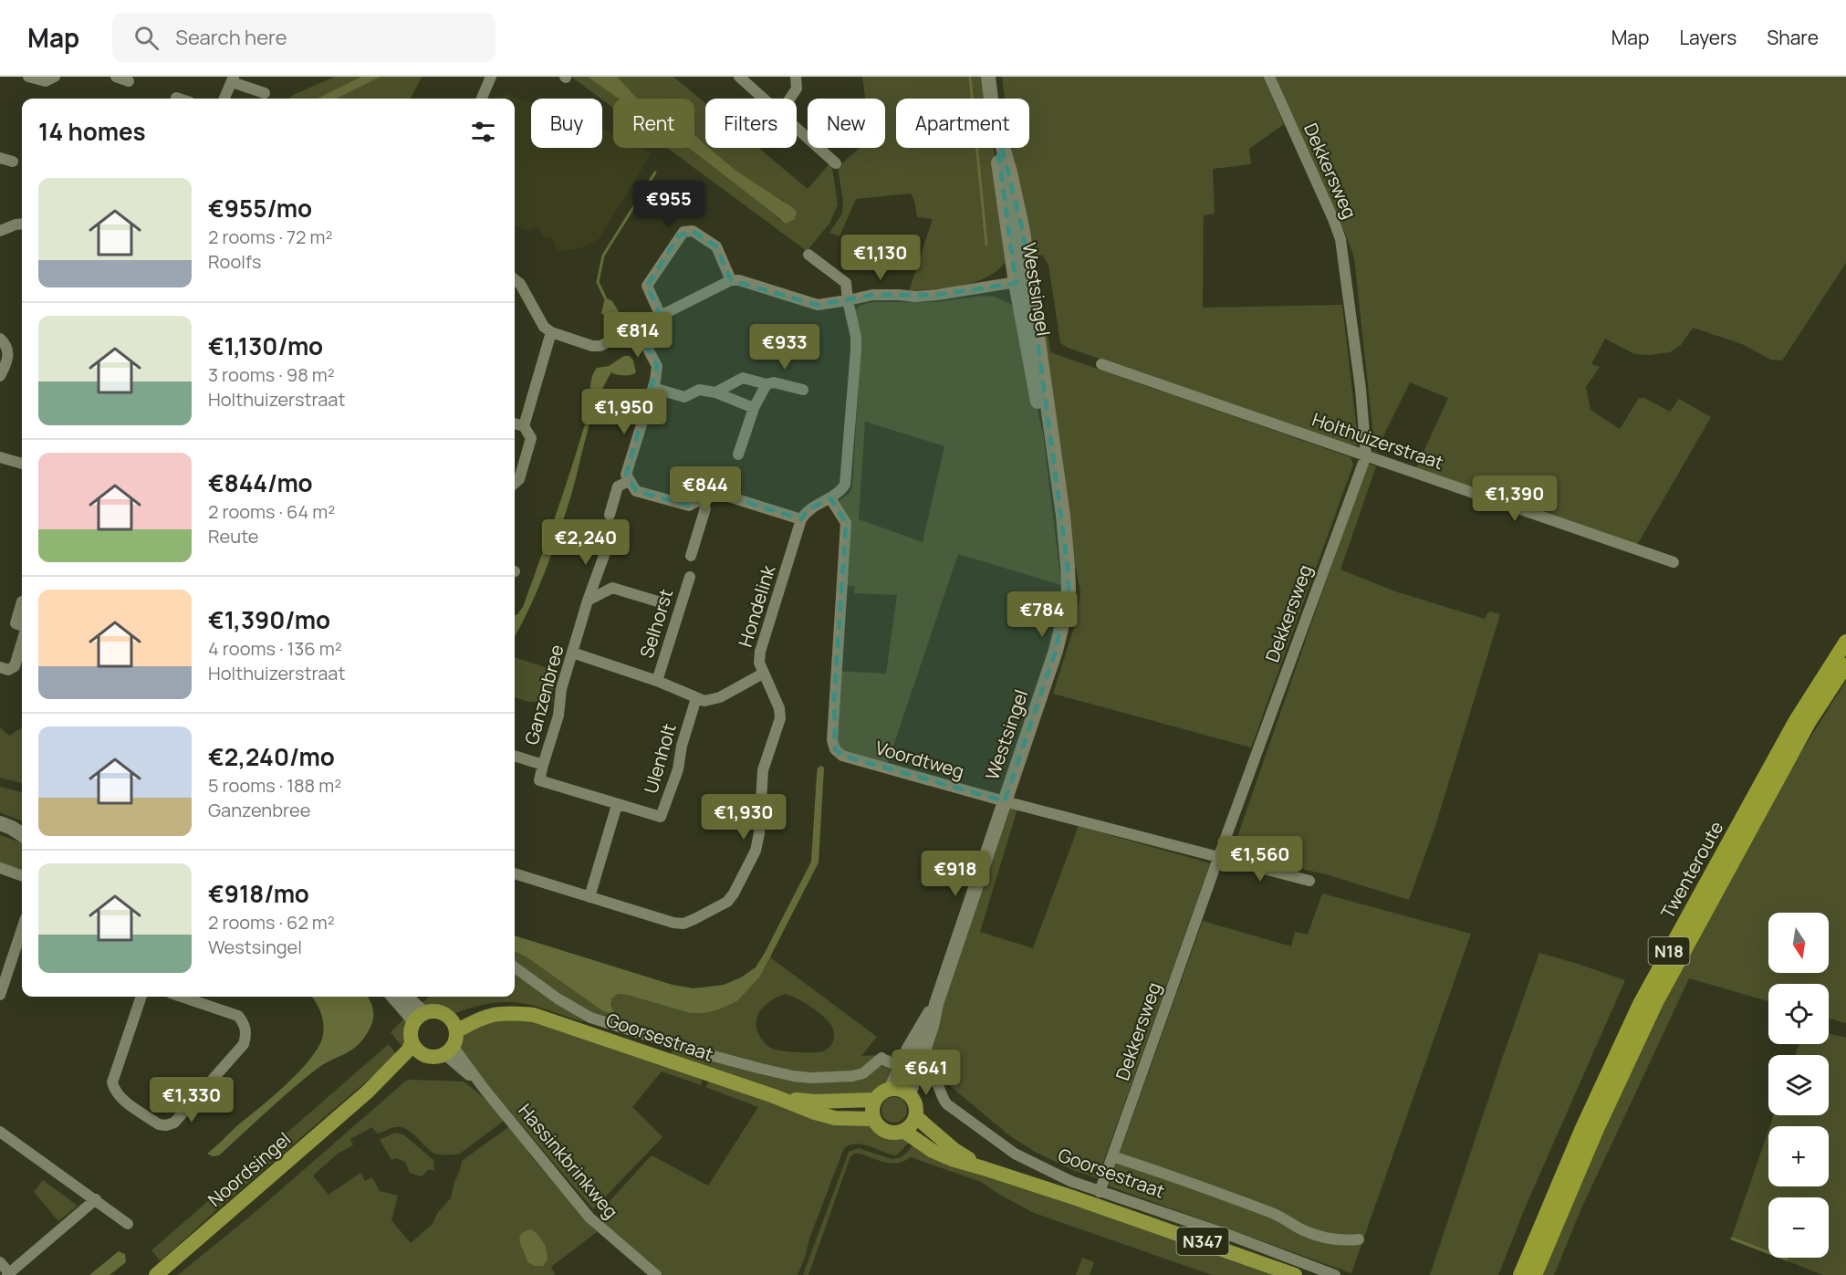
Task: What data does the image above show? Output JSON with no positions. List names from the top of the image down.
{
  "streets": {
    "highway": ["Twenteroute", "N18"],
    "main road": [
      "Westsingel",
      "Goorsestraat",
      "Noordsingel",
      "N347"
    ],
    "street": [
      "Dekkersweg",
      "Holthuizerstraat",
      "Hondelink",
      "Selhorst",
      "Ganzenbree",
      "Ulenholt",
      "Voordtweg",
      "Hassinkbrinkweg"
    ]
  },
  "crossings": [
    ["Dekkersweg", "Holthuizerstraat"],
    ["Dekkersweg", "Voordtweg"],
    ["Dekkersweg", "Goorsestraat"],
    ["Westsingel", "Voordtweg"],
    ["Westsingel", "Goorsestraat"],
    ["Westsingel", "N347"],
    ["Hondelink", "Selhorst"],
    ["Selhorst", "Ganzenbree"],
    ["Selhorst", "Ulenholt"],
    ["Ganzenbree", "Ulenholt"],
    ["Goorsestraat", "Hassinkbrinkweg"],
    ["Goorsestraat", "Noordsingel"],
    ["Goorsestraat", "N347"],
    ["Hassinkbrinkweg", "Noordsingel"]
  ],
  "north": "bottom",
  "page": {
    "header": "Map",
    "search": "Search here",
    "nav": ["Map", "Layers", "Share"],
    "chip": [
      "Buy",
      "Rent",
      "Filters",
      "New",
      "Apartment"
    ],
    "heading": "14 homes",
    "list": [
      {
        "name": "€955/mo",
        "note": "2 rooms · 72 m² · Roolfs"
      },
      {
        "name": "€1,130/mo",
        "note": "3 rooms · 98 m² · Holthuizerstraat"
      },
      {
        "name": "€844/mo",
        "note": "2 rooms · 64 m² · Reute"
      },
      {
        "name": "€1,390/mo",
        "note": "4 rooms · 136 m² · Holthuizerstraat"
      },
      {
        "name": "€2,240/mo",
        "note": "5 rooms · 188 m² · Ganzenbree"
      },
      {
        "name": "€918/mo",
        "note": "2 rooms · 62 m² · Westsingel"
      }
    ],
    "price": [
      "€955",
      "€1,130",
      "€814",
      "€933",
      "€1,950",
      "€844",
      "€1,390",
      "€2,240",
      "€784",
      "€1,930",
      "€1,560",
      "€918",
      "€641",
      "€1,330"
    ],
    "map_buttons": ["+", "−"]
  }
}
